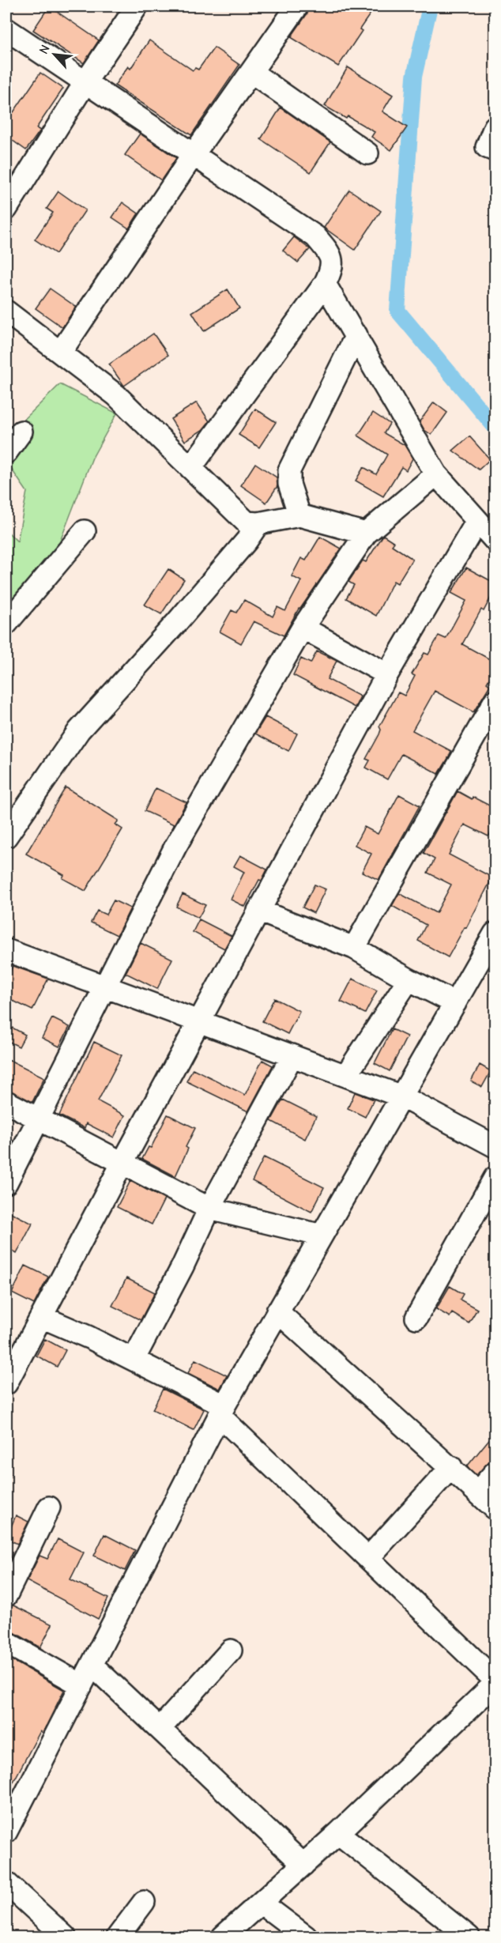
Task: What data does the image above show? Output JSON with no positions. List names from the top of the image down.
{
  "north": "top left"
}
